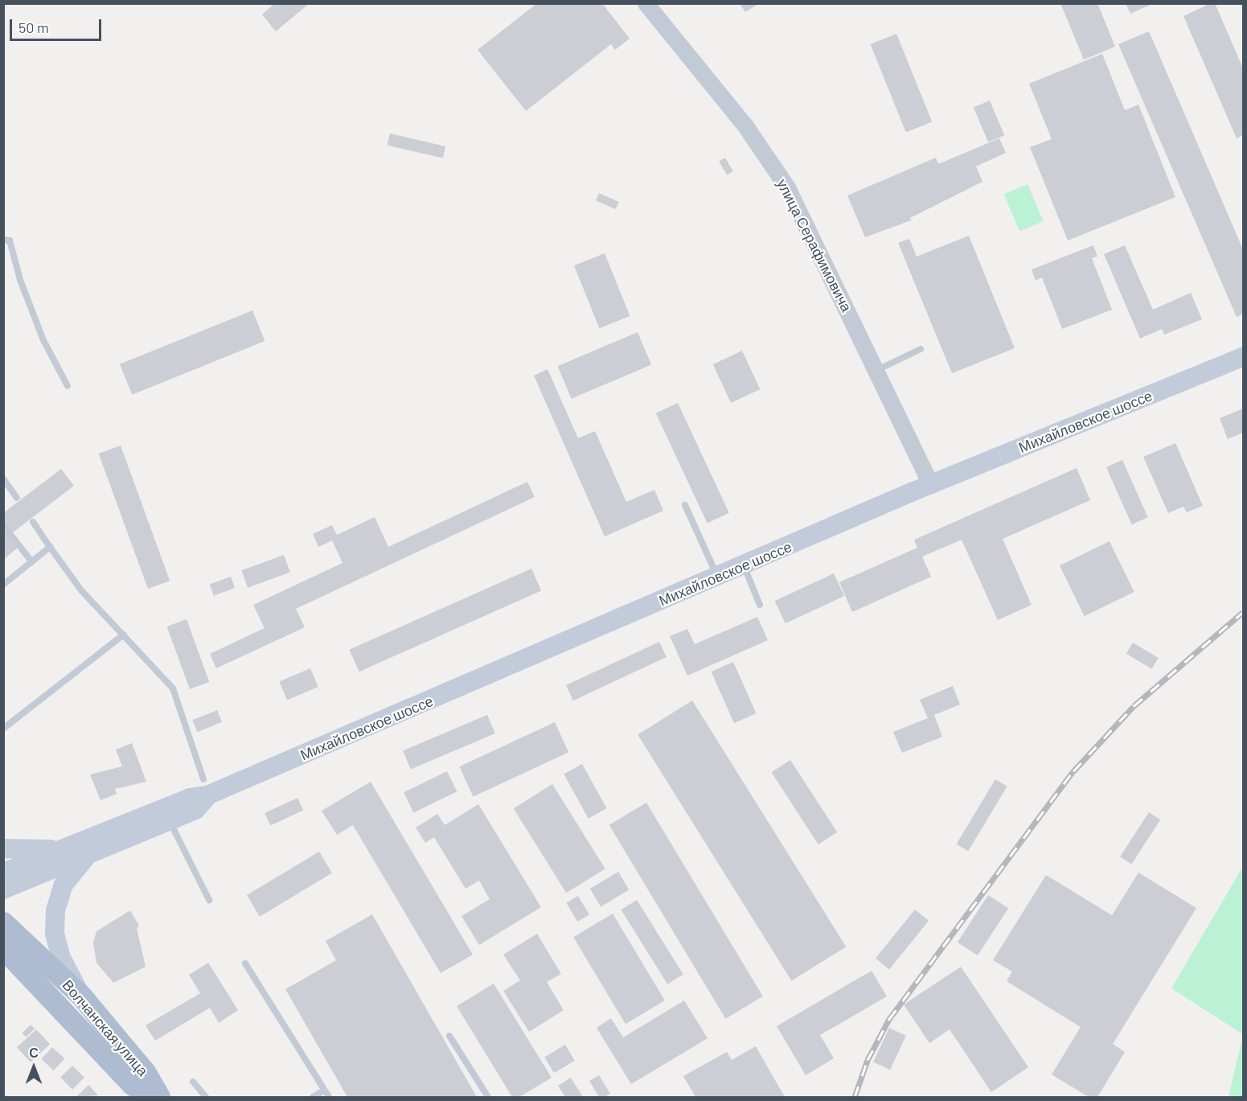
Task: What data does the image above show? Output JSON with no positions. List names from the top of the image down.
{
  "streets": {
    "main road": ["Михайловское шоссе", "Волчанская улица"],
    "street": ["улица Серафимовича"]
  },
  "crossings": [
    ["улица Серафимовича", "Михайловское шоссе"]
  ],
  "scale_bar": "50 m",
  "north": "top"
}
